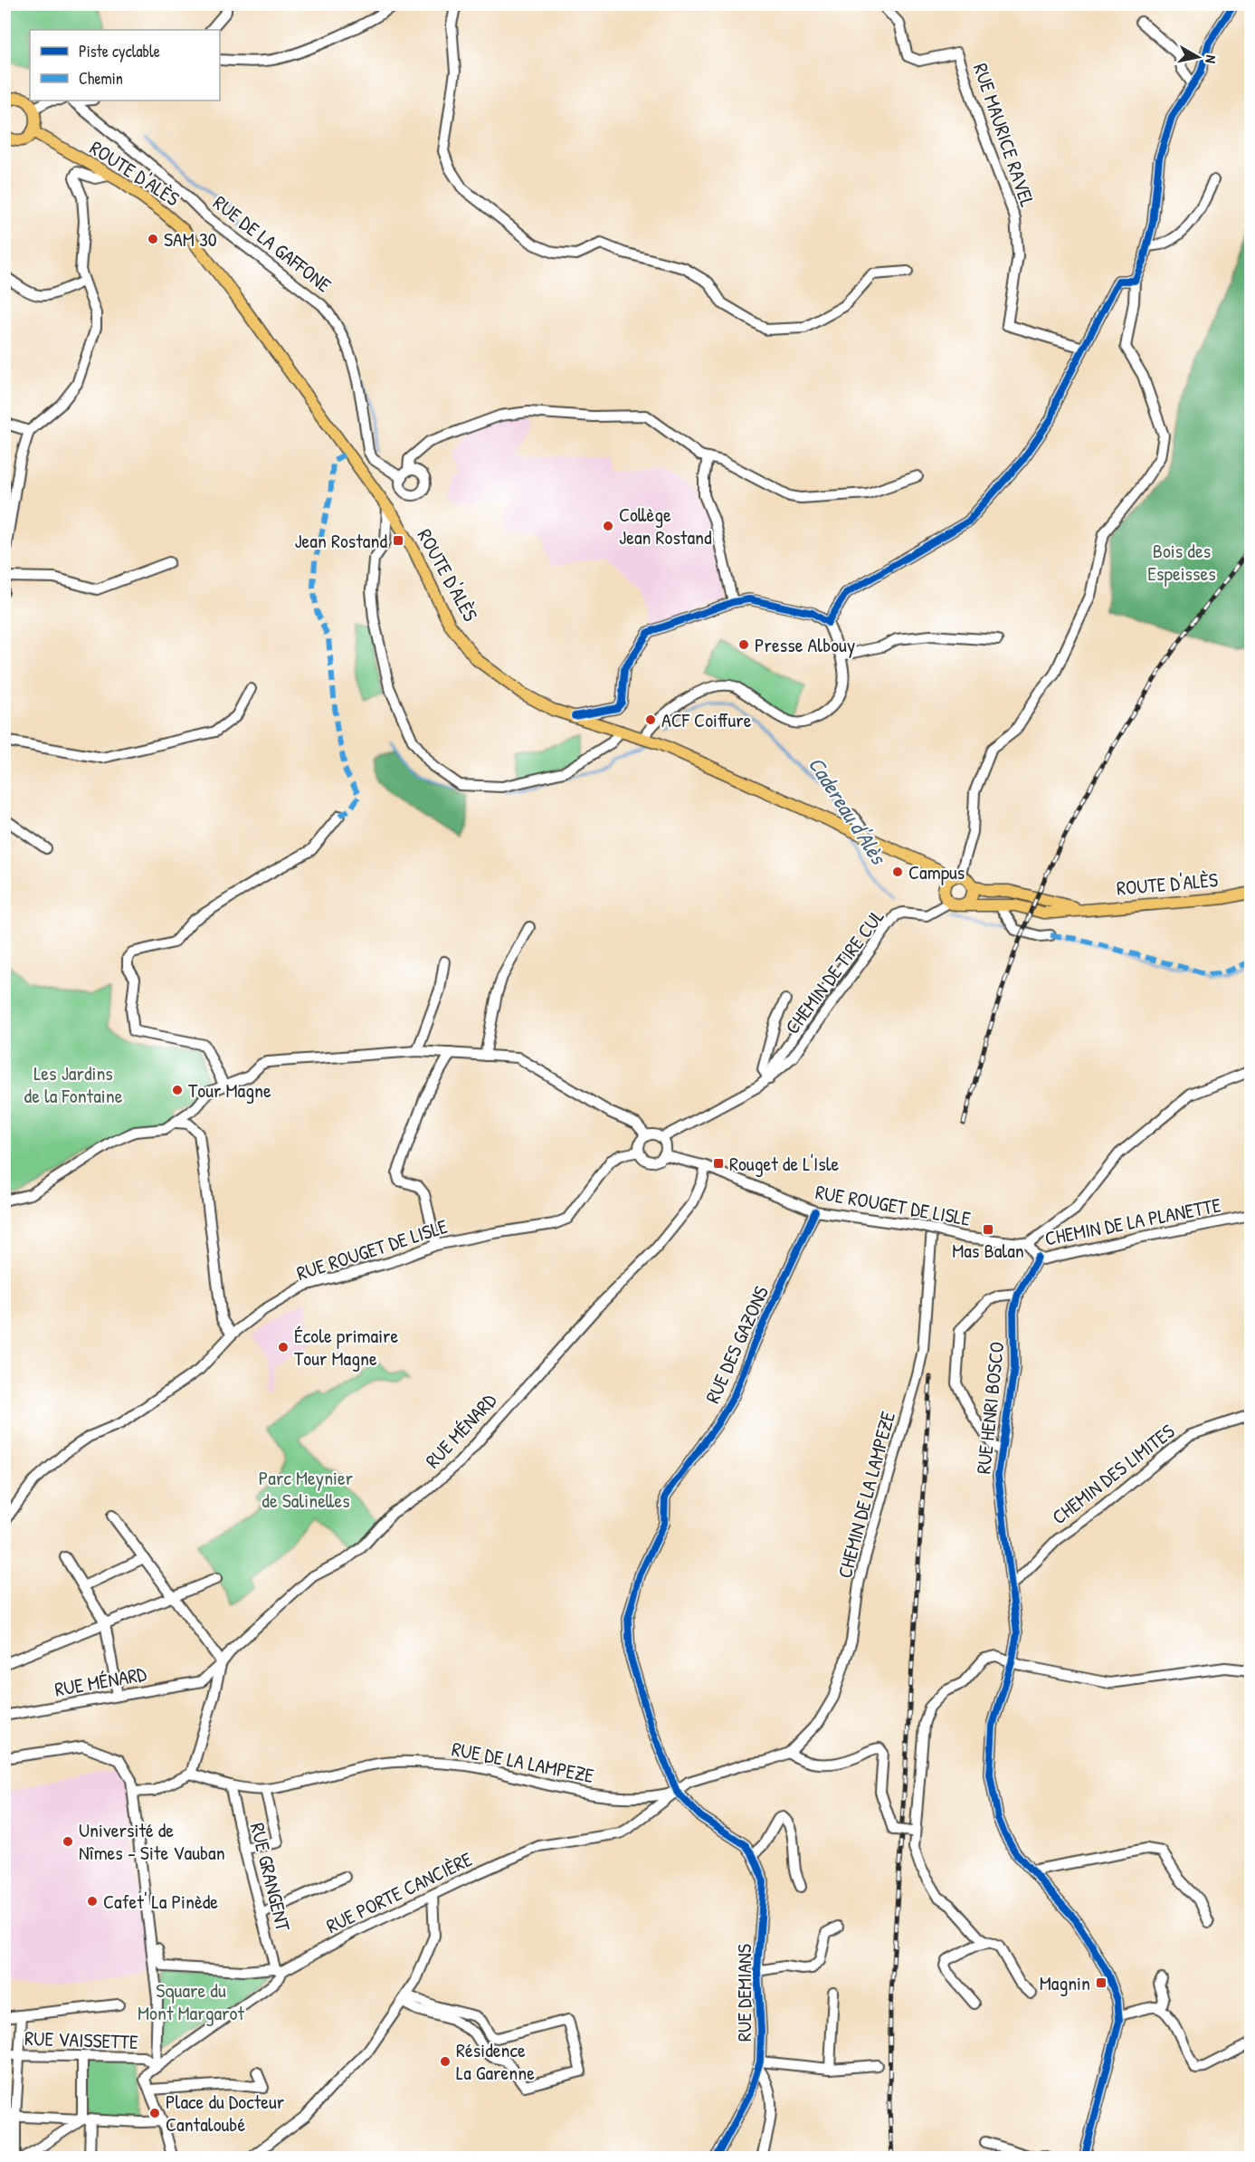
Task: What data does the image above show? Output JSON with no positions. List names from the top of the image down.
{
  "streets": {
    "main road": ["ROUTE D'ALÈS"],
    "street": [
      "RUE MAURICE RAVEL",
      "RUE DE LA GAFFONE",
      "CHEMIN DE TIRE CUL",
      "RUE ROUGET DE LISLE",
      "CHEMIN DE LA PLANETTE",
      "RUE DES GAZONS",
      "RUE HENRI BOSCO",
      "RUE MÉNARD",
      "CHEMIN DES LIMITES",
      "CHEMIN DE LA LAMPEZE",
      "RUE DE LA LAMPEZE",
      "RUE GRANGENT",
      "RUE PORTE CANCIÈRE",
      "RUE DEMIANS",
      "RUE VAISSETTE"
    ]
  },
  "crossings": [
    ["ROUTE D'ALÈS", "CHEMIN DE TIRE CUL"],
    ["CHEMIN DE TIRE CUL", "RUE ROUGET DE LISLE"],
    ["RUE ROUGET DE LISLE", "CHEMIN DE LA PLANETTE"],
    ["RUE ROUGET DE LISLE", "RUE DES GAZONS"],
    ["RUE ROUGET DE LISLE", "RUE MÉNARD"],
    ["RUE ROUGET DE LISLE", "CHEMIN DE LA LAMPEZE"],
    ["CHEMIN DE LA PLANETTE", "RUE HENRI BOSCO"],
    ["RUE DES GAZONS", "RUE DE LA LAMPEZE"],
    ["RUE DES GAZONS", "RUE PORTE CANCIÈRE"],
    ["RUE DES GAZONS", "RUE DEMIANS"],
    ["RUE HENRI BOSCO", "CHEMIN DES LIMITES"],
    ["RUE DE LA LAMPEZE", "RUE GRANGENT"],
    ["RUE DE LA LAMPEZE", "RUE PORTE CANCIÈRE"],
    ["RUE DE LA LAMPEZE", "RUE DEMIANS"],
    ["RUE GRANGENT", "RUE PORTE CANCIÈRE"],
    ["RUE PORTE CANCIÈRE", "RUE DEMIANS"],
    ["RUE PORTE CANCIÈRE", "RUE VAISSETTE"]
  ],
  "water": ["Cadereau d'Alès"],
  "parks": [
    "Bois des Espeisses",
    "Les Jardins de la Fontaine",
    "Parc Meynier de Salinelles",
    "Square du Mont Margarot"
  ],
  "places": {
    "other": [
      "SAM 30",
      "Collège Jean Rostand",
      "Presse Albouy",
      "ACF Coiffure",
      "Campus",
      "Tour Magne",
      "École primaire Tour Magne",
      "Université de Nîmes - Site Vauban",
      "Cafet' La Pinède",
      "Résidence La Garenne",
      "Place du Docteur Cantaloubé"
    ],
    "transit": [
      "Jean Rostand",
      "Rouget de L'Isle",
      "Mas Balan",
      "Magnin"
    ]
  },
  "legend": ["Piste cyclable", "Chemin"],
  "north": "right"
}
